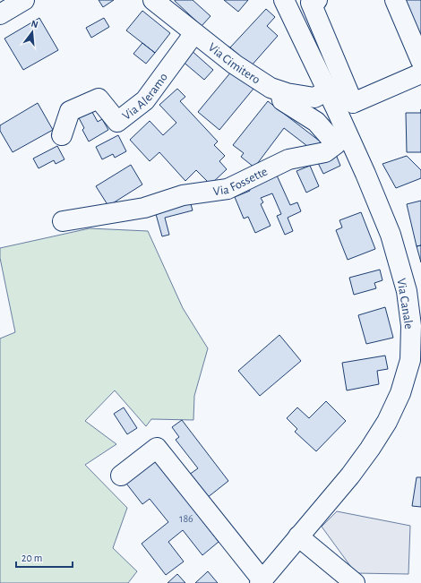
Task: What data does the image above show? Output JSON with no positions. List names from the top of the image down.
{
  "streets": {
    "street": [
      "Via Cimitero",
      "Via Aleramo",
      "Via Fossette",
      "Via Canale"
    ]
  },
  "crossings": [
    ["Via Cimitero", "Via Aleramo"],
    ["Via Cimitero", "Via Fossette"],
    ["Via Cimitero", "Via Canale"]
  ],
  "house_numbers": ["186"],
  "scale_bar": "20 m",
  "north": "top"
}
